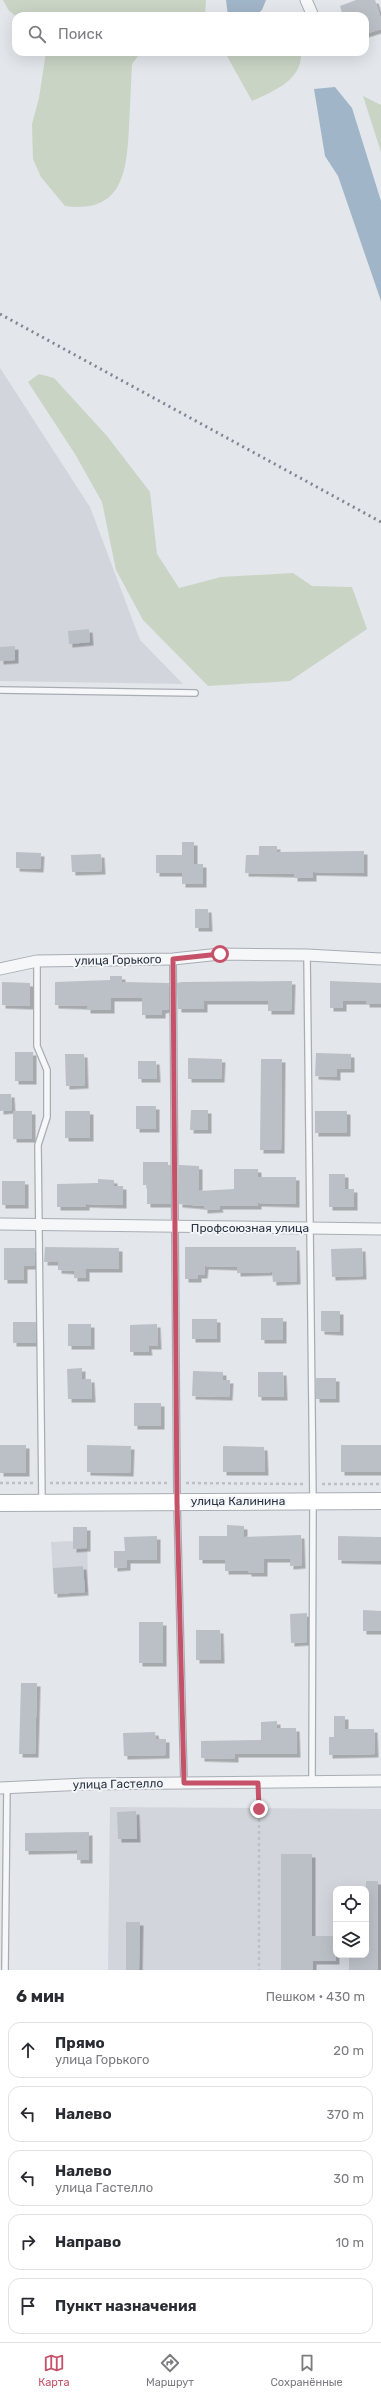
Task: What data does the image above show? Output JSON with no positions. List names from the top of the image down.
{
  "streets": {
    "main road": ["улица Калинина"],
    "street": ["улица Горького", "Профсоюзная улица", "улица Гастелло"]
  },
  "page": {
    "search": "Поиск",
    "heading": ["6 мин", "Пешком · 430 m"],
    "list": [
      ["Прямо", "улица Горького", "20 m"],
      ["Налево", "370 m"],
      ["Налево", "улица Гастелло", "30 m"],
      ["Направо", "10 m"],
      "Пункт назначения"
    ],
    "nav": ["Карта", "Маршрут", "Сохранённые"]
  }
}
